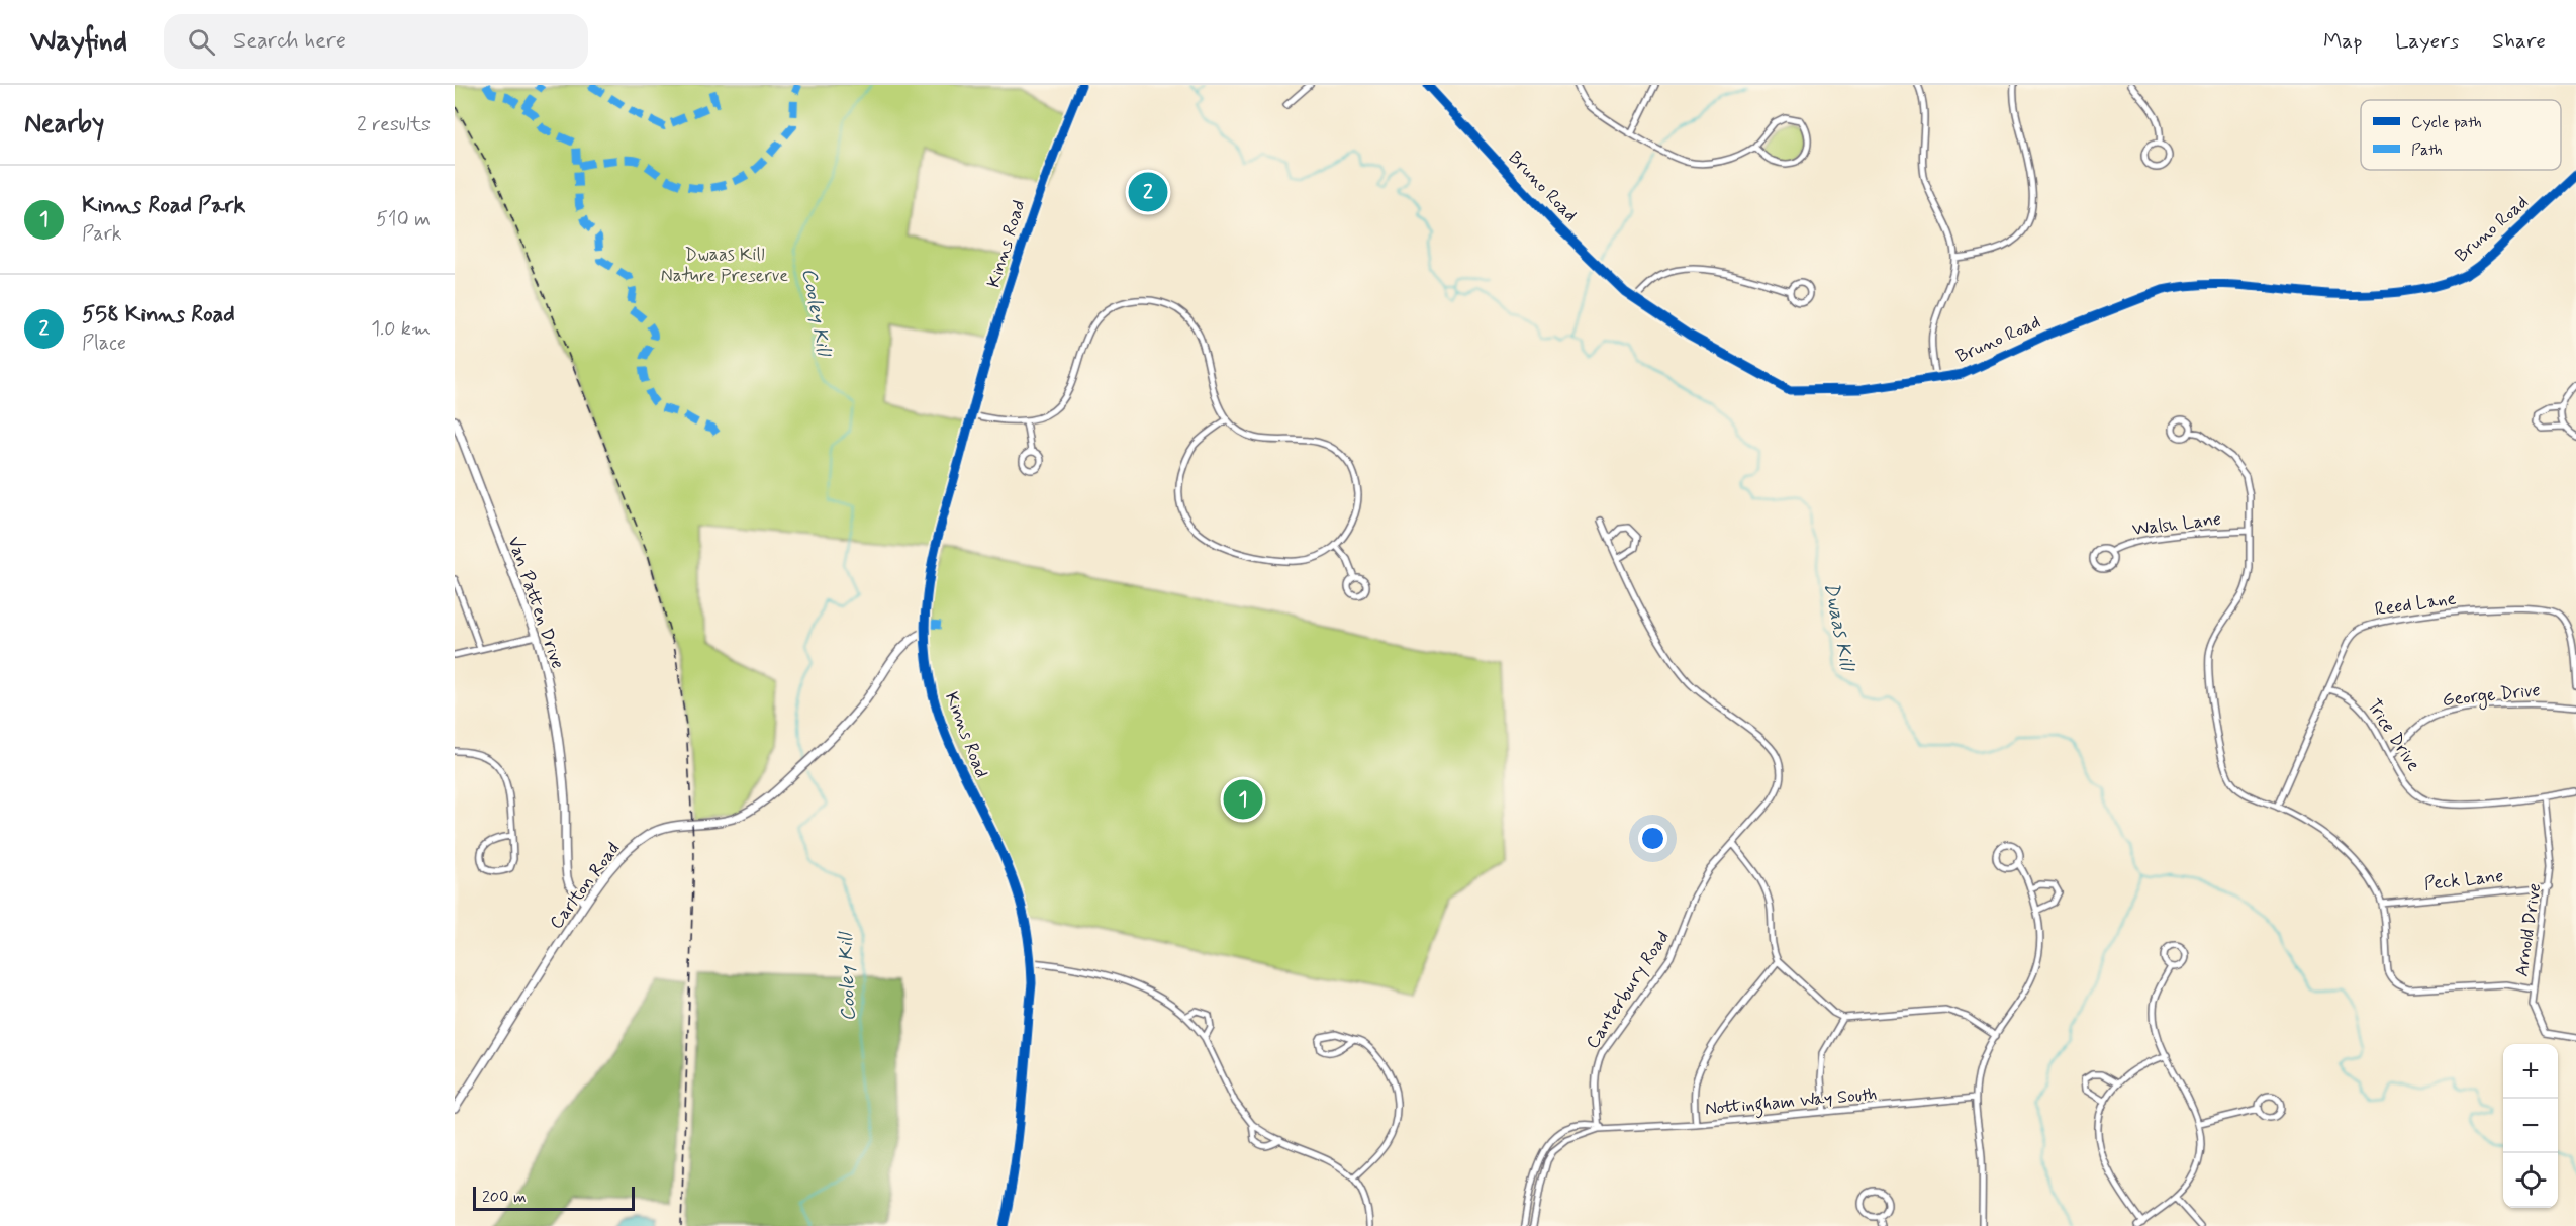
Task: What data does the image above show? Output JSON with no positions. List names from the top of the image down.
{
  "streets": {
    "street": [
      "Bruno Road",
      "Kinns Road",
      "Walsh Lane",
      "Van Patten Drive",
      "Reed Lane",
      "George Drive",
      "Trice Drive",
      "Peck Lane",
      "Carlton Road",
      "Arnold Drive",
      "Canterbury Road",
      "Nottingham Way South"
    ]
  },
  "crossings": [
    ["Kinns Road", "Carlton Road"],
    ["Van Patten Drive", "Carlton Road"],
    ["Reed Lane", "Trice Drive"],
    ["George Drive", "Trice Drive"],
    ["Trice Drive", "Arnold Drive"],
    ["Peck Lane", "Arnold Drive"],
    ["Canterbury Road", "Nottingham Way South"]
  ],
  "water": ["Cooley Kill", "Dwaas Kill"],
  "parks": ["Dwaas Kill Nature Preserve"],
  "legend": ["Cycle path", "Path"],
  "scale_bar": "200 m",
  "page": {
    "header": "Wayfind",
    "search": "Search here",
    "nav": ["Map", "Layers", "Share"],
    "heading": ["Nearby", "2 results"],
    "list": [
      {
        "mark": "1",
        "name": "Kinns Road Park",
        "note": "Park",
        "value": "510 m"
      },
      {
        "mark": "2",
        "name": "558 Kinns Road",
        "note": "Place",
        "value": "1.0 km"
      }
    ],
    "pins": ["2", "1"],
    "map_buttons": ["+", "−"],
    "scale": "200 m"
  }
}
